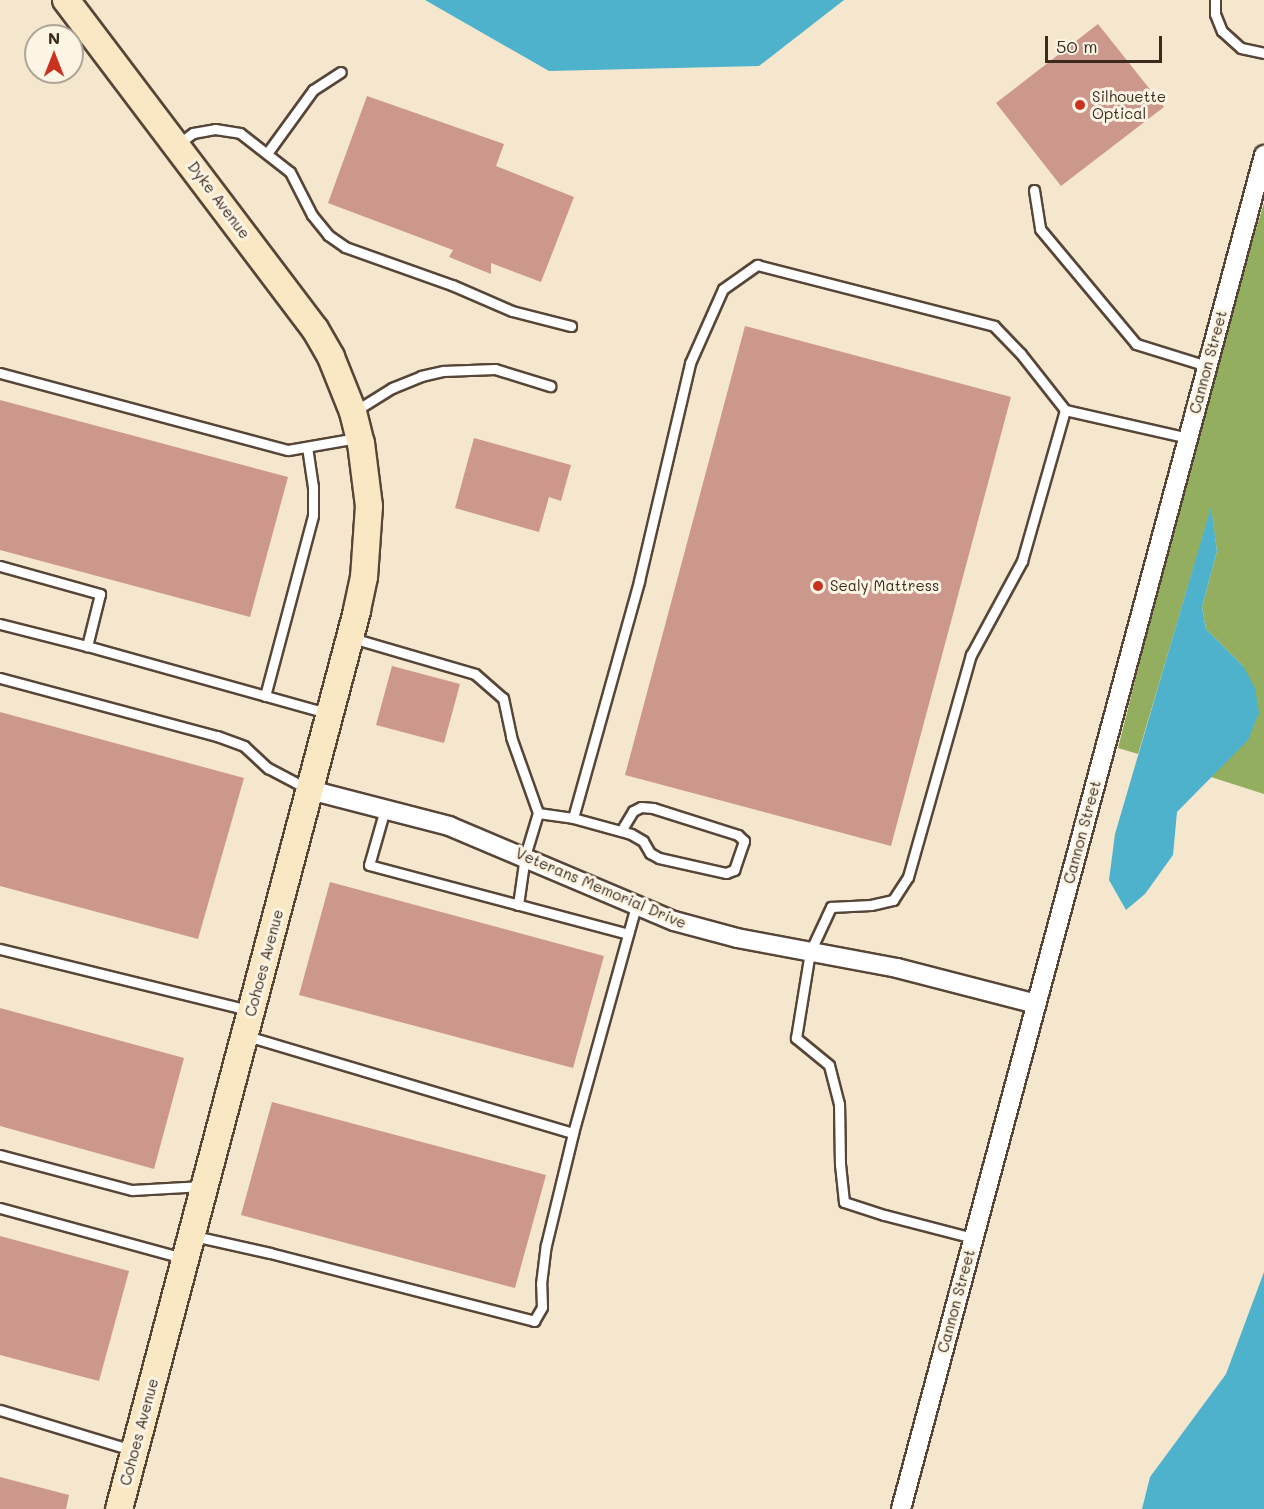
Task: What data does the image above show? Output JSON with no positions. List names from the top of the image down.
{
  "streets": {
    "street": [
      "Dyke Avenue",
      "Cannon Street",
      "Veterans Memorial Drive",
      "Cohoes Avenue"
    ]
  },
  "crossings": [
    ["Dyke Avenue", "Cohoes Avenue"],
    ["Cannon Street", "Veterans Memorial Drive"],
    ["Veterans Memorial Drive", "Cohoes Avenue"]
  ],
  "places": ["Silhouette Optical", "Sealy Mattress"],
  "scale_bar": "50 m",
  "north": "top"
}
